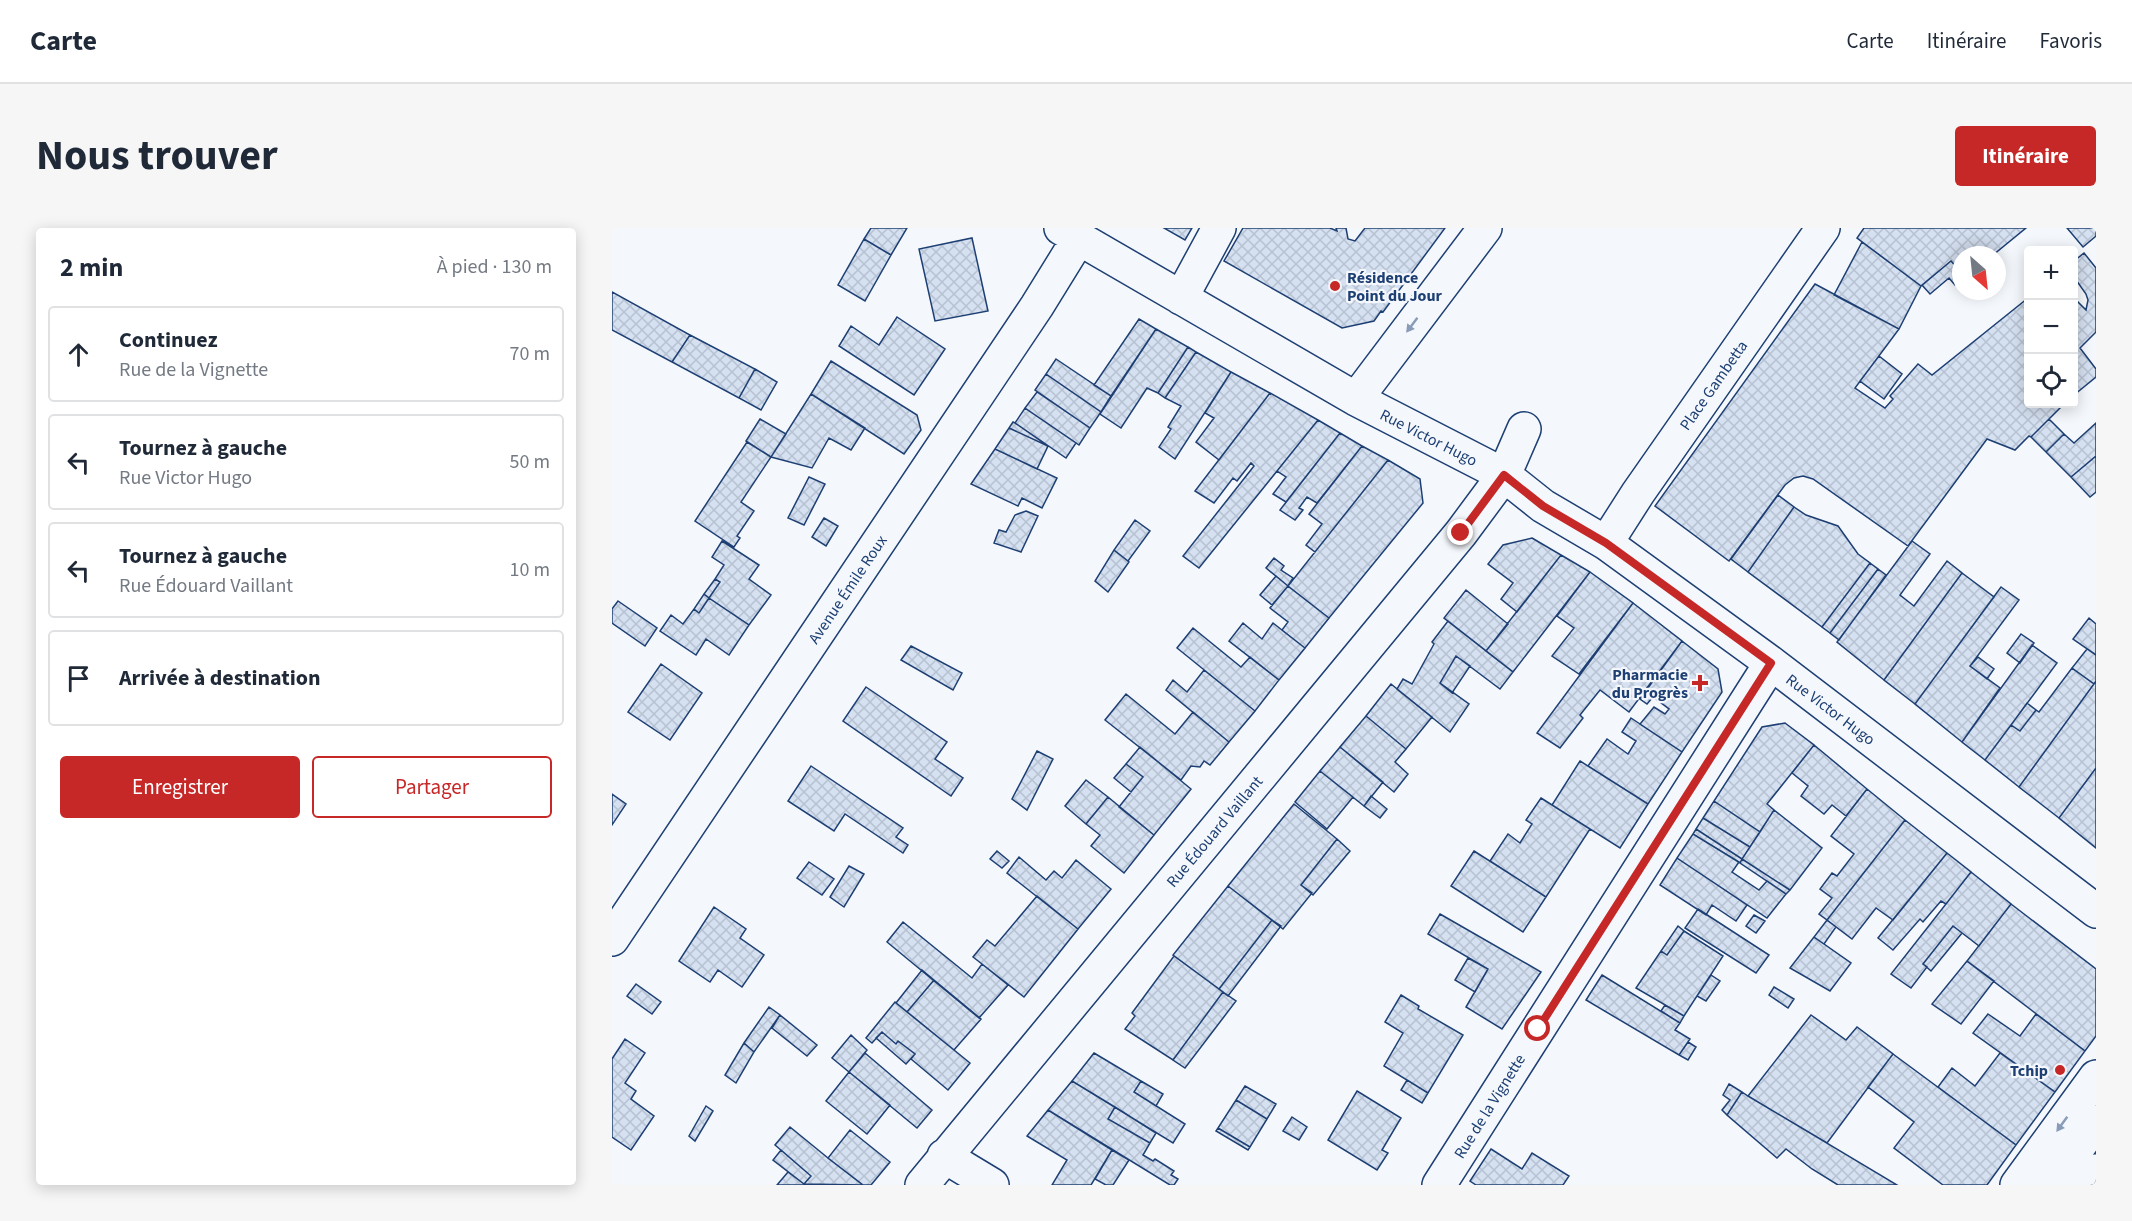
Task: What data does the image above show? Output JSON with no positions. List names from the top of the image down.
{
  "streets": {
    "street": [
      "Place Gambetta",
      "Rue Victor Hugo",
      "Avenue Émile Roux",
      "Rue Édouard Vaillant",
      "Rue de la Vignette"
    ]
  },
  "crossings": [
    ["Place Gambetta", "Rue Victor Hugo"],
    ["Rue Victor Hugo", "Avenue Émile Roux"],
    ["Rue Victor Hugo", "Rue Édouard Vaillant"],
    ["Rue Victor Hugo", "Rue de la Vignette"]
  ],
  "places": {
    "other": ["Résidence Point du Jour", "Tchip"],
    "health": ["Pharmacie du Progrès"]
  },
  "north": "bottom right",
  "page": {
    "header": "Carte",
    "nav": ["Carte", "Itinéraire", "Favoris"],
    "title": "Nous trouver",
    "buttons": [
      "Itinéraire",
      ["Enregistrer", "Partager"]
    ],
    "heading": ["2 min", "À pied · 130 m"],
    "map_buttons": ["+", "−"],
    "list": [
      ["Continuez", "Rue de la Vignette", "70 m"],
      ["Tournez à gauche", "Rue Victor Hugo", "50 m"],
      ["Tournez à gauche", "Rue Édouard Vaillant", "10 m"],
      "Arrivée à destination"
    ]
  }
}
